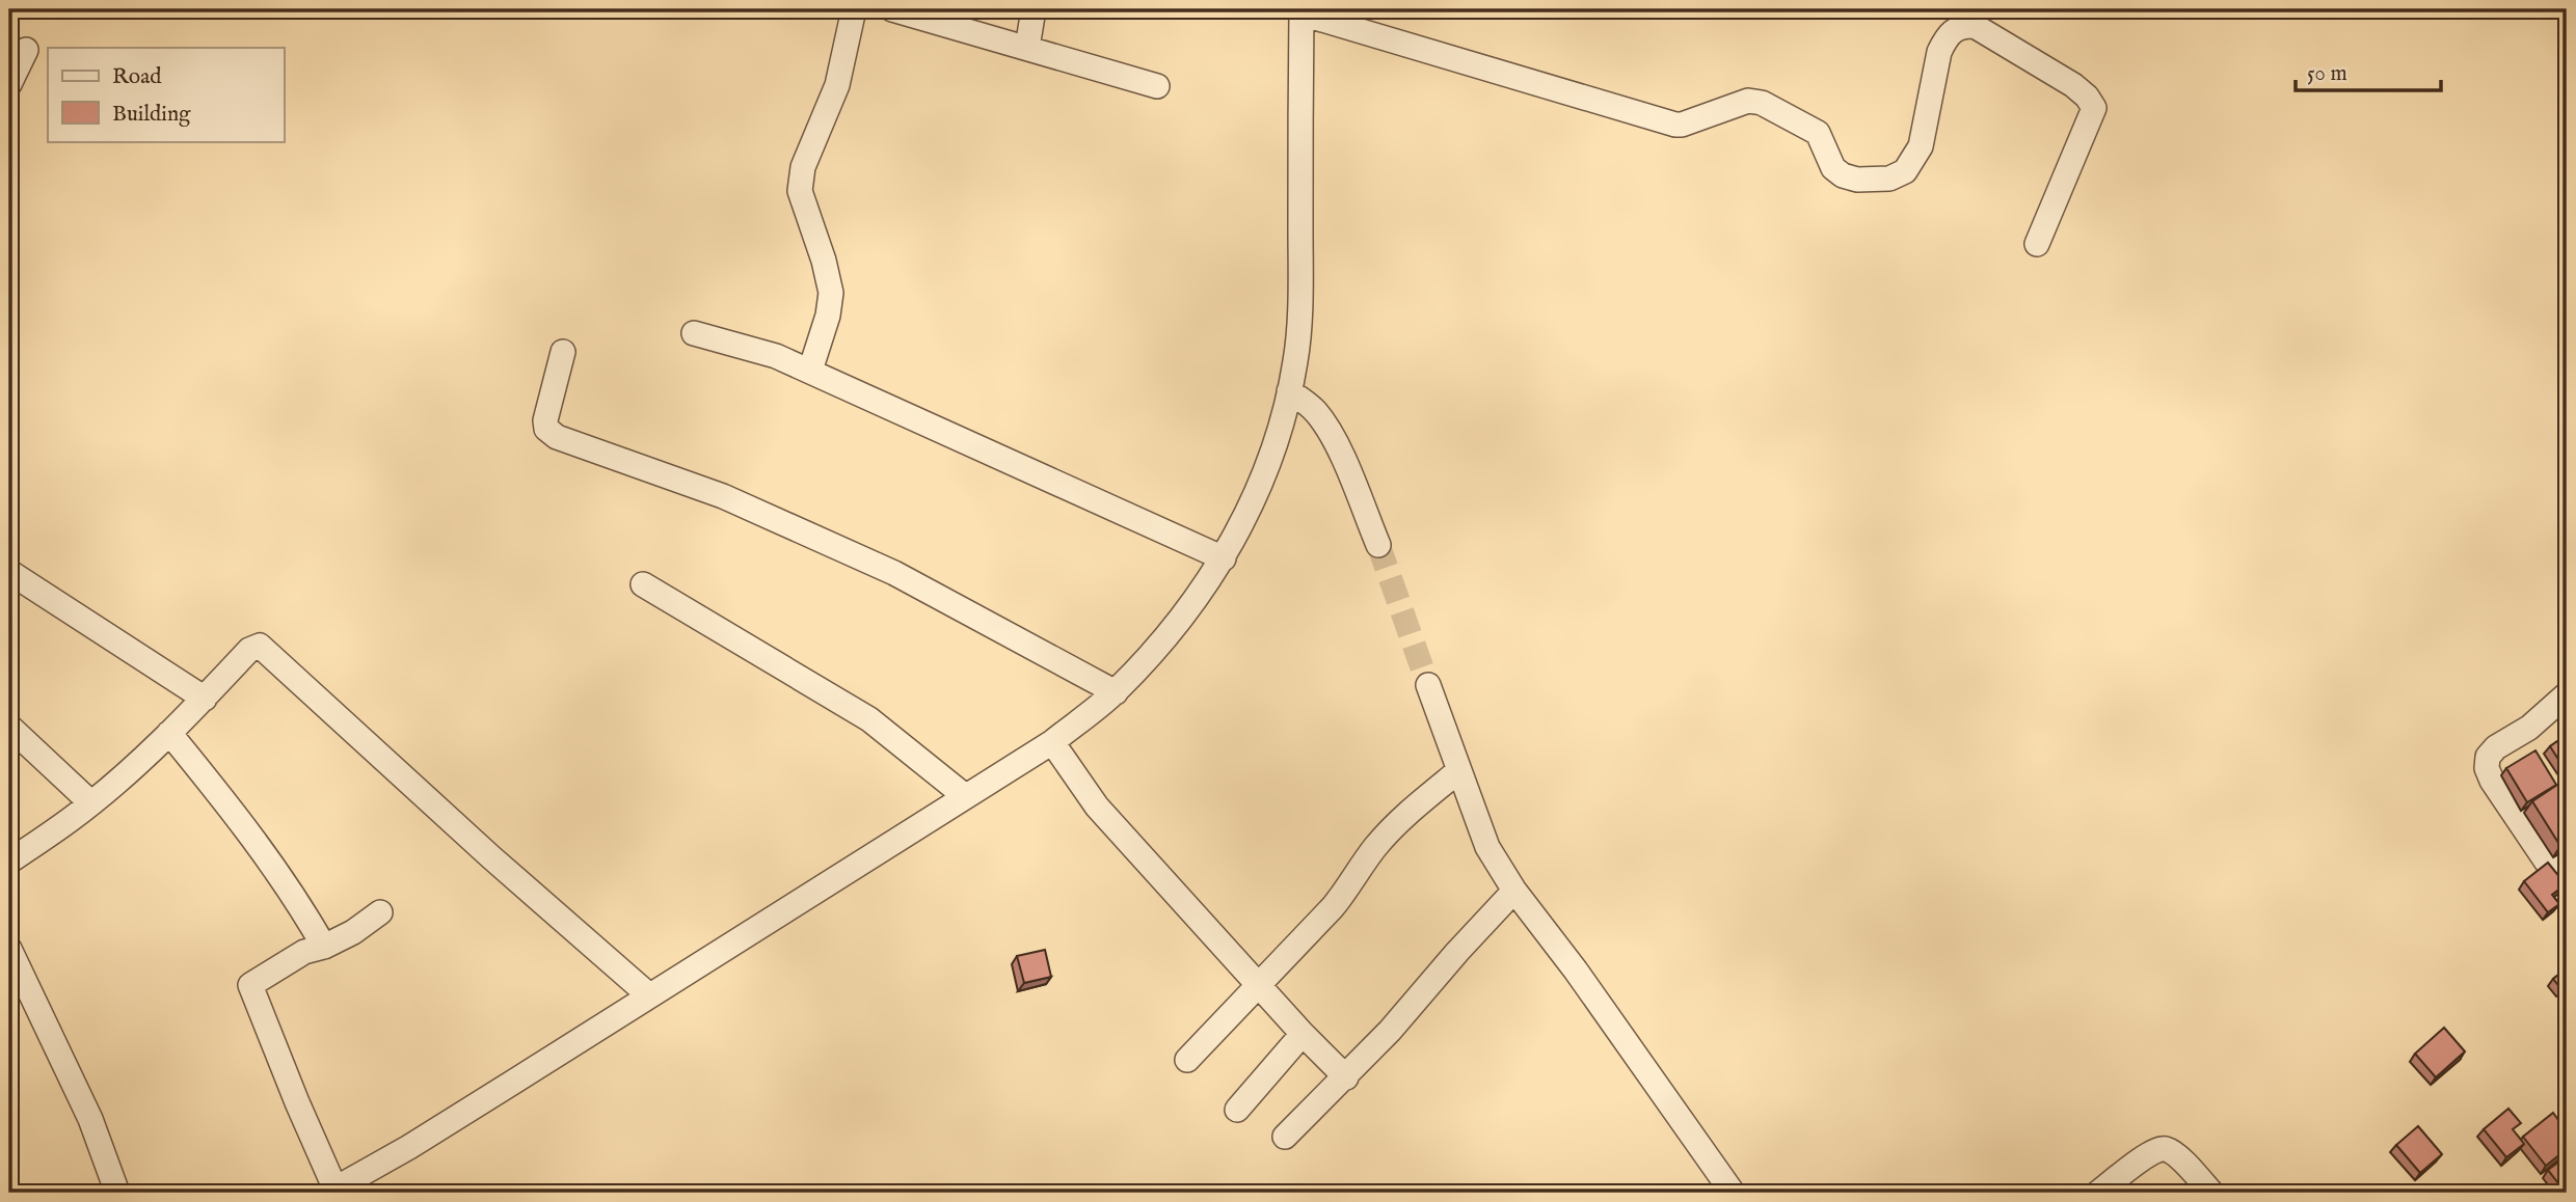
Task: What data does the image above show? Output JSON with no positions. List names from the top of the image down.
{
  "legend": ["Road", "Building"],
  "scale_bar": "50 m"
}
